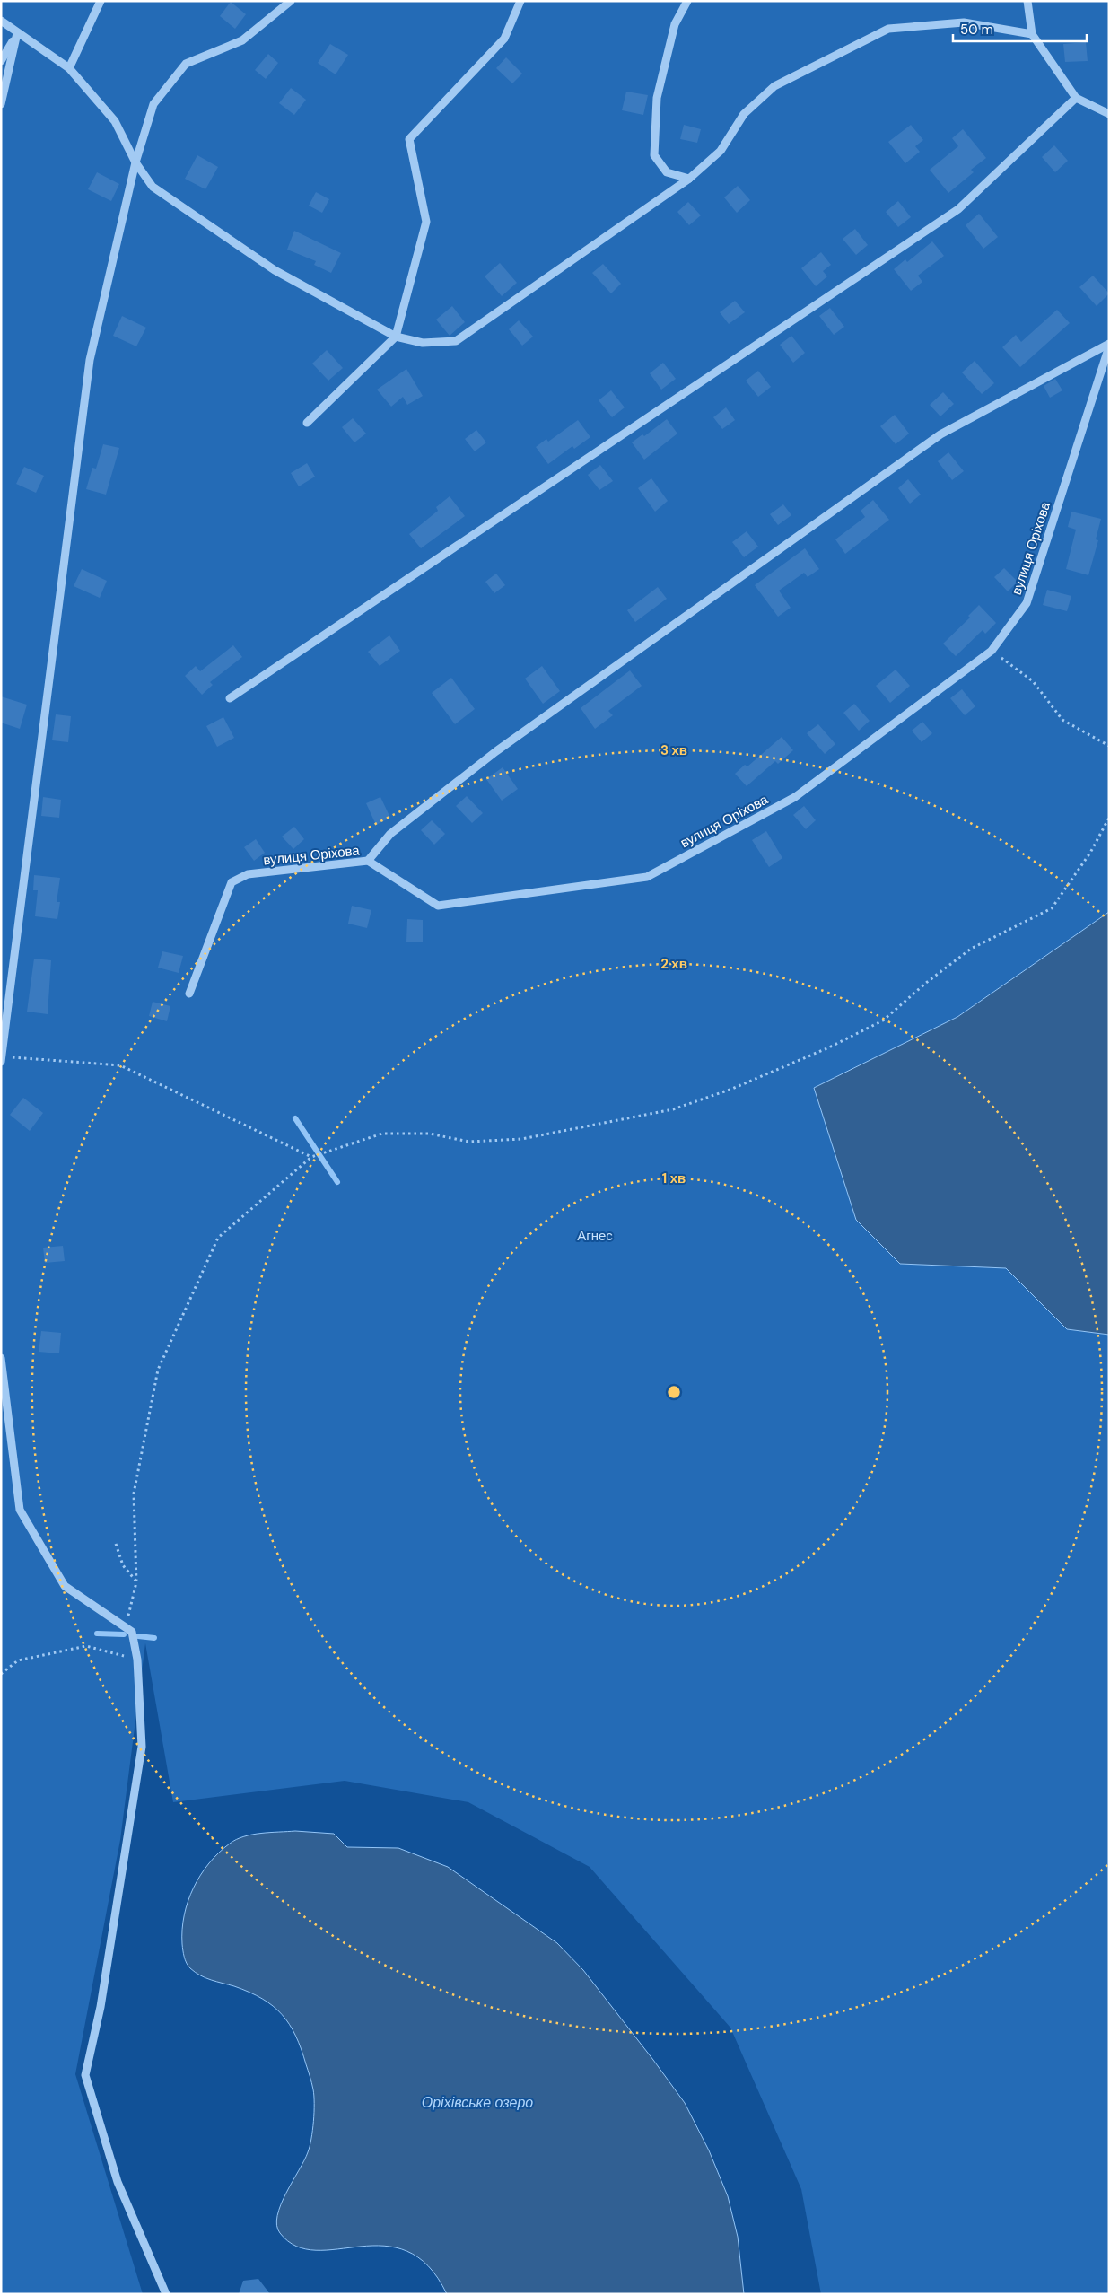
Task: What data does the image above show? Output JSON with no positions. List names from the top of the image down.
{
  "streets": {
    "lane": ["вулиця Оріхова"]
  },
  "water": ["Оріхівське озеро"],
  "parks": ["Агнес"],
  "scale_bar": "50 m",
  "rings": ["3 хв", "2 хв", "1 хв"]
}
